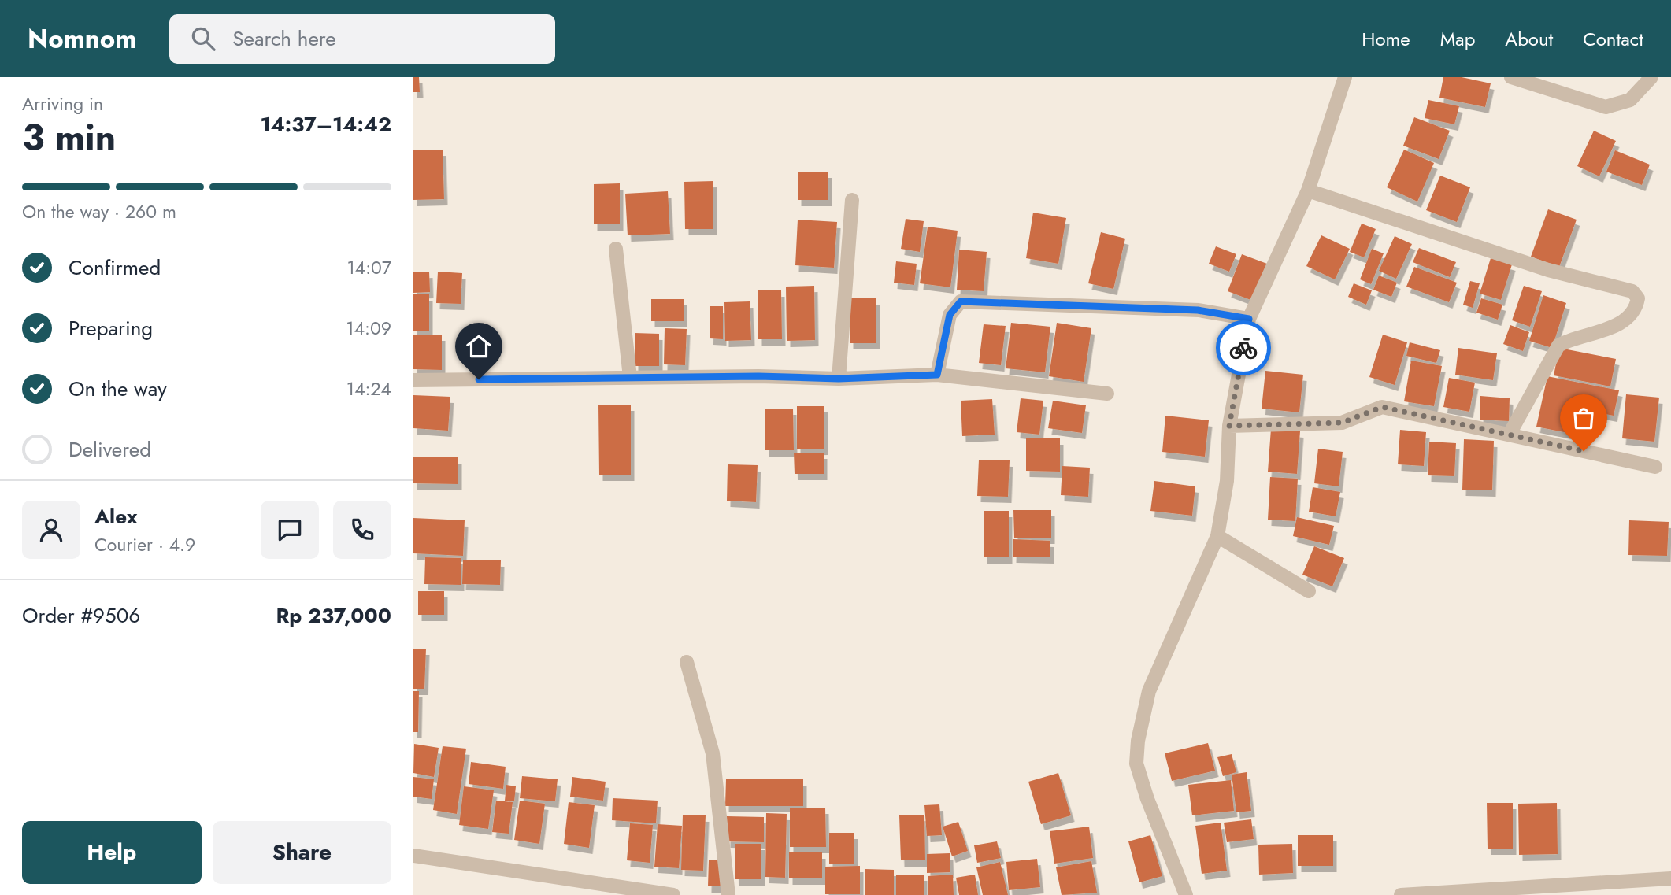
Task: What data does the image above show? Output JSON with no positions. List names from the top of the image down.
{
  "page": {
    "header": "Nomnom",
    "search": "Search here",
    "nav": [
      "Home",
      "Map",
      "About",
      "Contact"
    ],
    "heading": ["3 min", "Arriving in", "14:37–14:42"],
    "panel": [
      "Alex",
      "Courier · 4.9",
      "Order #9506",
      "Rp 237,000"
    ],
    "bar": "On the way · 260 m",
    "list": [
      ["Confirmed", "14:07"],
      ["Preparing", "14:09"],
      ["On the way", "14:24"],
      "Delivered"
    ],
    "buttons": ["Help", "Share"]
  }
}
